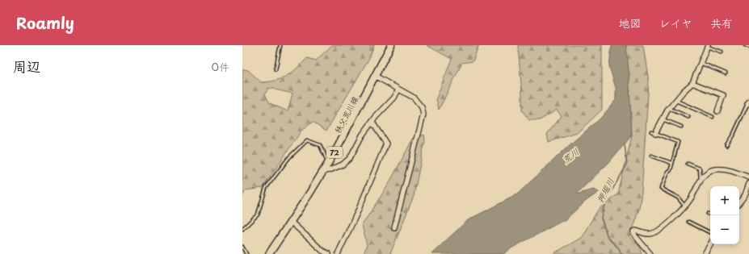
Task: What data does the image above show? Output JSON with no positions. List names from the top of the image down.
{
  "streets": {
    "main road": ["秩父荒川線", "72"]
  },
  "water": ["荒川", "押堀川"],
  "page": {
    "header": "Roamly",
    "nav": ["地図", "レイヤ", "共有"],
    "heading": ["周辺", "0件"],
    "map_buttons": ["+", "−"]
  }
}
